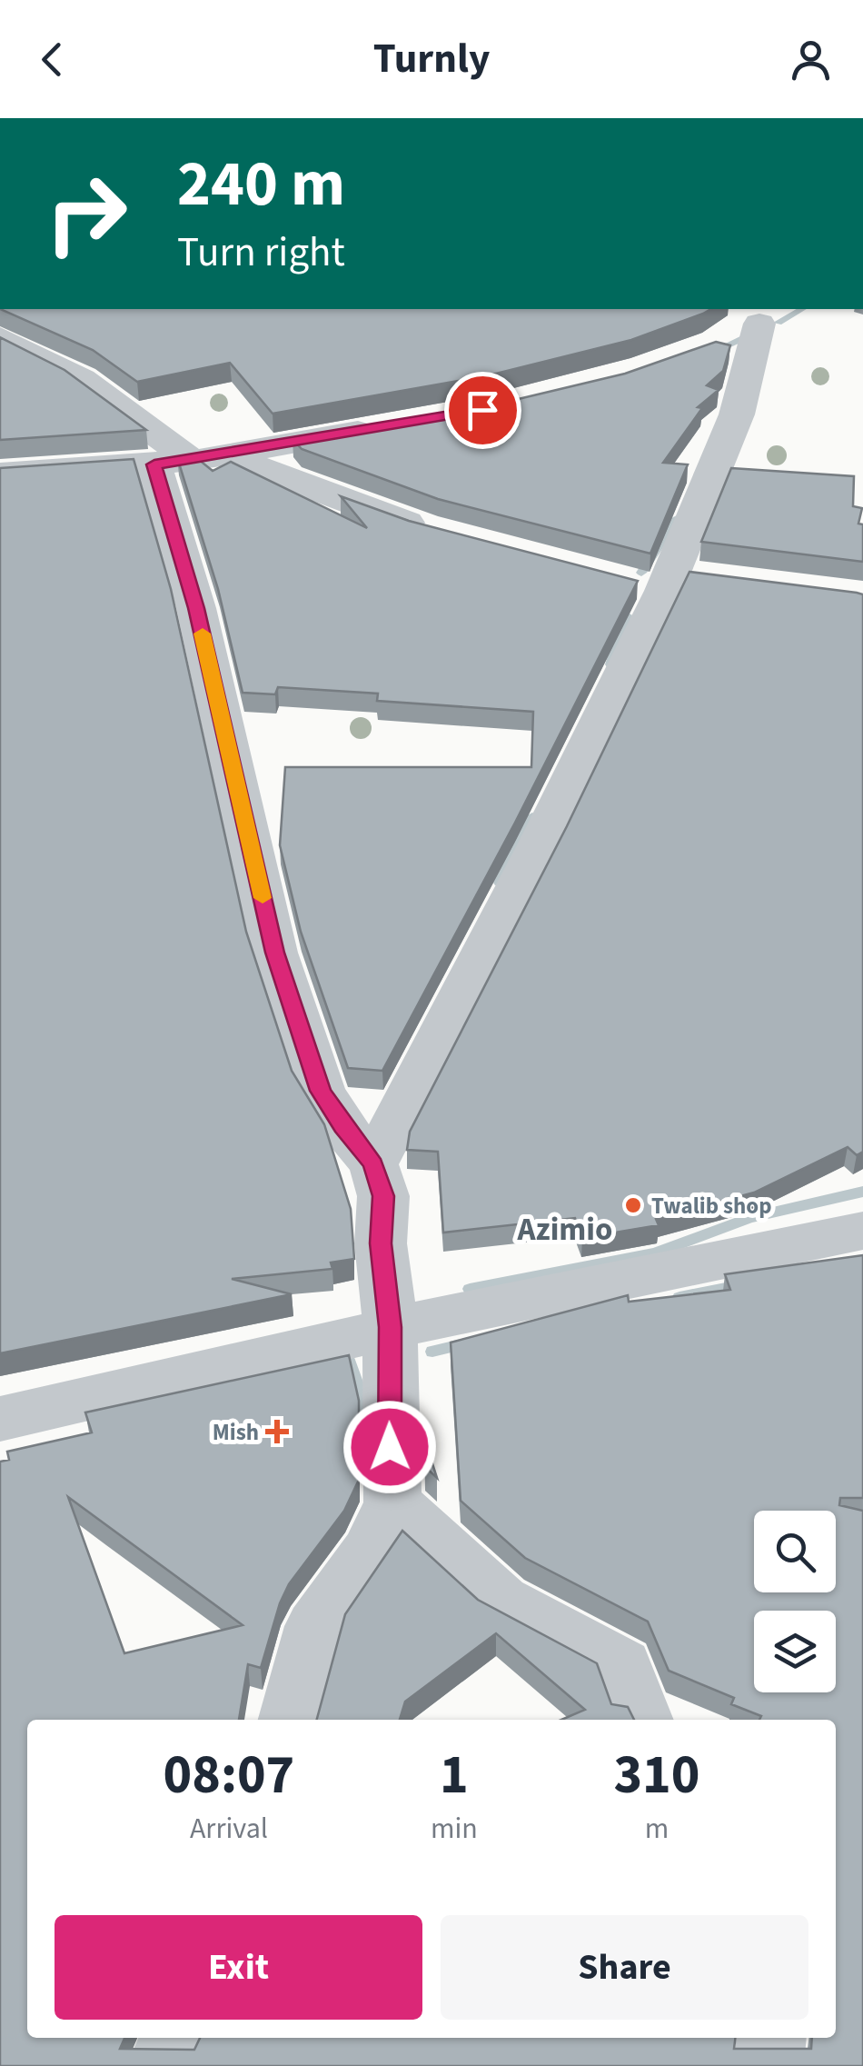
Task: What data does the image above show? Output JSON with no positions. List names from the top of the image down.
{
  "districts": ["Azimio"],
  "places": {
    "other": ["Twalib shop"],
    "health": ["Mish"]
  },
  "page": {
    "header": "Turnly",
    "turn": ["240 m", "Turn right"],
    "eta": [
      "08:07",
      "Arrival",
      "1",
      "min",
      "310",
      "m"
    ],
    "buttons": ["Exit", "Share"]
  }
}
